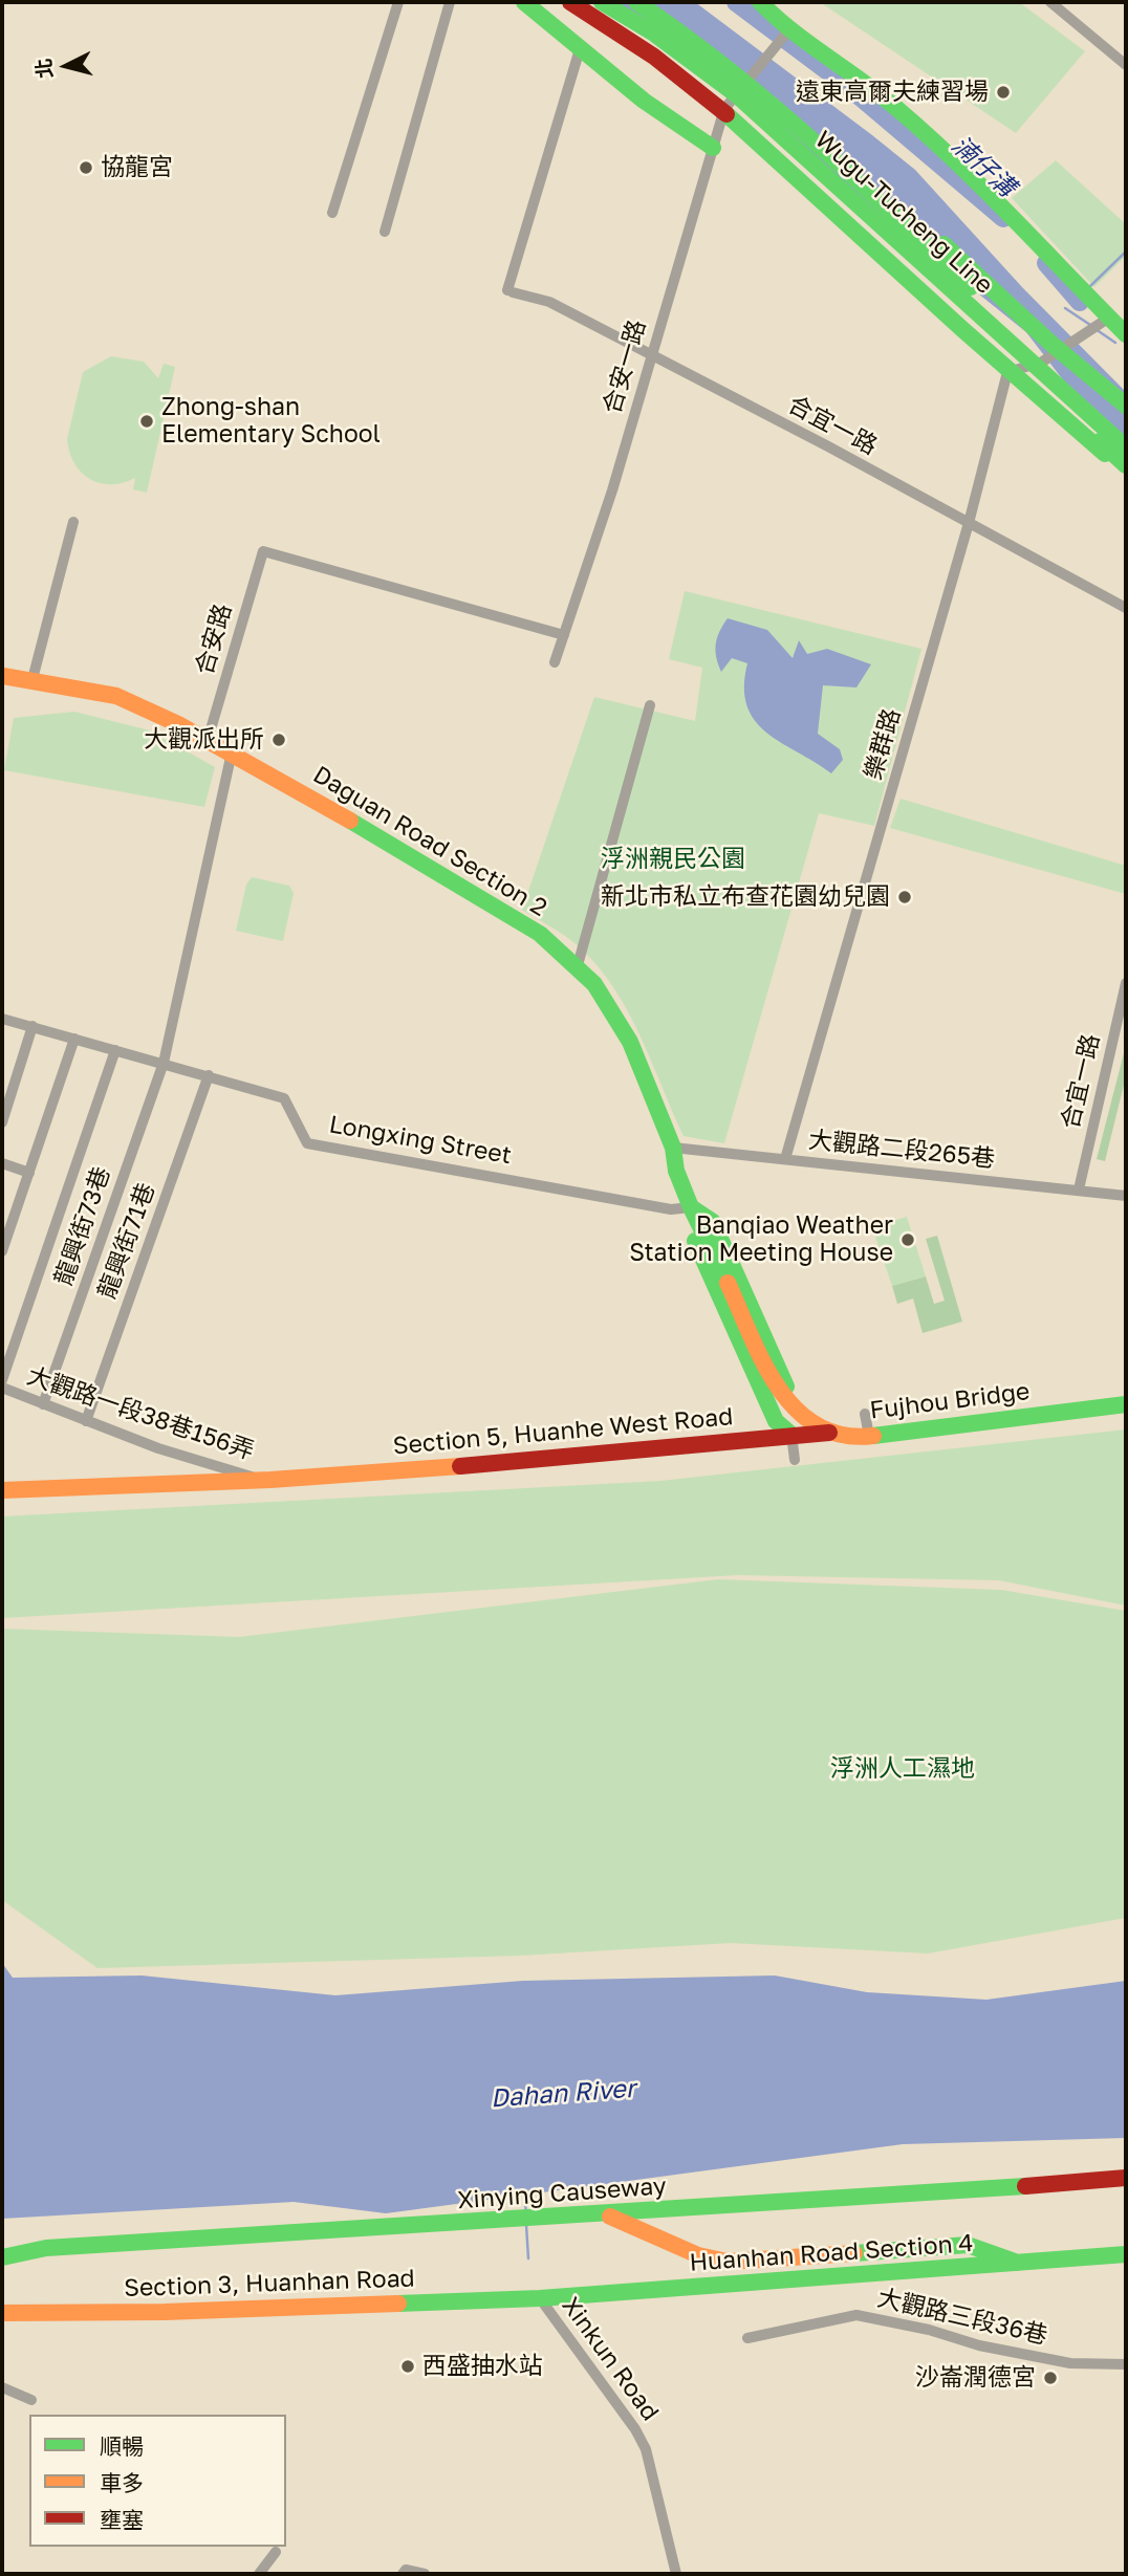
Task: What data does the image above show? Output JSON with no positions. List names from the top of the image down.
{
  "streets": {
    "main road": [
      "Wugu-Tucheng Line",
      "Daguan Road Section 2",
      "Fujhou Bridge",
      "Section 5, Huanhe West Road",
      "Xinying Causeway",
      "Huanhan Road Section 4",
      "Section 3, Huanhan Road"
    ],
    "street": [
      "合安一路",
      "合宜一路",
      "合安路",
      "樂群路",
      "Longxing Street",
      "大觀路二段265巷",
      "龍興街73巷",
      "龍興街71巷",
      "大觀路一段38巷156弄",
      "大觀路三段36巷",
      "Xinkun Road"
    ]
  },
  "crossings": [
    ["Wugu-Tucheng Line", "合安一路"],
    ["合安一路", "合宜一路"],
    ["合安一路", "合安路"],
    ["合宜一路", "樂群路"],
    ["合宜一路", "大觀路二段265巷"],
    ["合安路", "Daguan Road Section 2"],
    ["樂群路", "大觀路二段265巷"],
    ["Daguan Road Section 2", "Longxing Street"],
    ["Daguan Road Section 2", "大觀路二段265巷"],
    ["Daguan Road Section 2", "龍興街73巷"],
    ["Daguan Road Section 2", "Fujhou Bridge"],
    ["Longxing Street", "龍興街73巷"],
    ["Longxing Street", "龍興街71巷"],
    ["Longxing Street", "Fujhou Bridge"],
    ["龍興街73巷", "大觀路一段38巷156弄"],
    ["龍興街71巷", "大觀路一段38巷156弄"],
    ["大觀路一段38巷156弄", "Section 5, Huanhe West Road"],
    ["Huanhan Road Section 4", "Section 3, Huanhan Road"],
    ["Huanhan Road Section 4", "Xinkun Road"],
    ["Section 3, Huanhan Road", "Xinkun Road"]
  ],
  "water": ["湳仔溝", "Dahan River"],
  "parks": ["浮洲親民公園", "浮洲人工濕地"],
  "places": [
    "遠東高爾夫練習場",
    "協龍宮",
    "Zhong-shan Elementary School",
    "大觀派出所",
    "新北市私立布查花園幼兒園",
    "Banqiao Weather Station Meeting House",
    "西盛抽水站",
    "沙崙潤德宮"
  ],
  "legend": ["順暢", "車多", "壅塞"],
  "north": "left"
}
